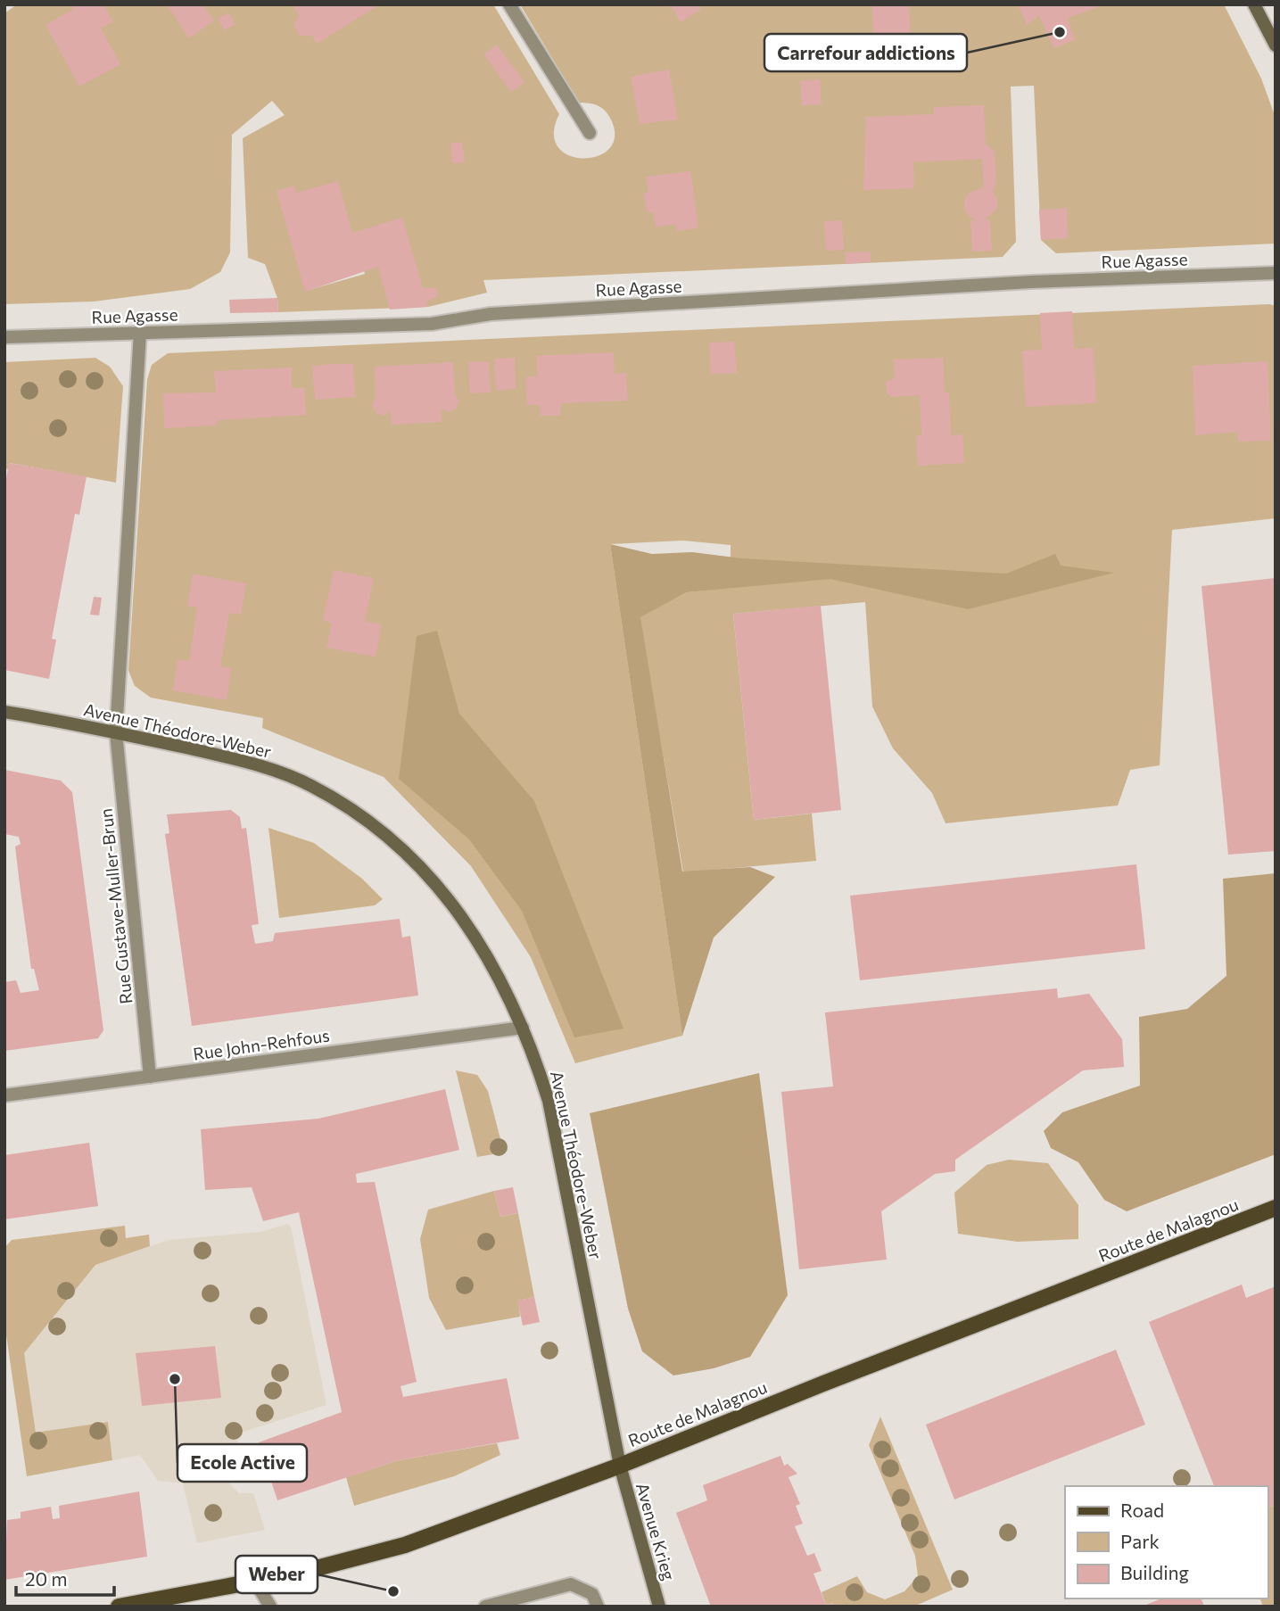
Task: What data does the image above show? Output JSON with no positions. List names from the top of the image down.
{
  "streets": {
    "main road": ["Route de Malagnou"],
    "street": [
      "Rue Agasse",
      "Avenue Théodore-Weber",
      "Rue Gustave-Muller-Brun",
      "Rue John-Rehfous",
      "Avenue Krieg"
    ]
  },
  "crossings": [
    ["Rue Agasse", "Rue Gustave-Muller-Brun"],
    ["Avenue Théodore-Weber", "Rue Gustave-Muller-Brun"],
    ["Avenue Théodore-Weber", "Rue John-Rehfous"],
    ["Avenue Théodore-Weber", "Route de Malagnou"],
    ["Avenue Théodore-Weber", "Avenue Krieg"],
    ["Rue Gustave-Muller-Brun", "Rue John-Rehfous"],
    ["Route de Malagnou", "Avenue Krieg"]
  ],
  "places": ["Carrefour addictions", "Ecole Active", "Weber"],
  "legend": ["Road", "Park", "Building"],
  "scale_bar": "20 m"
}
